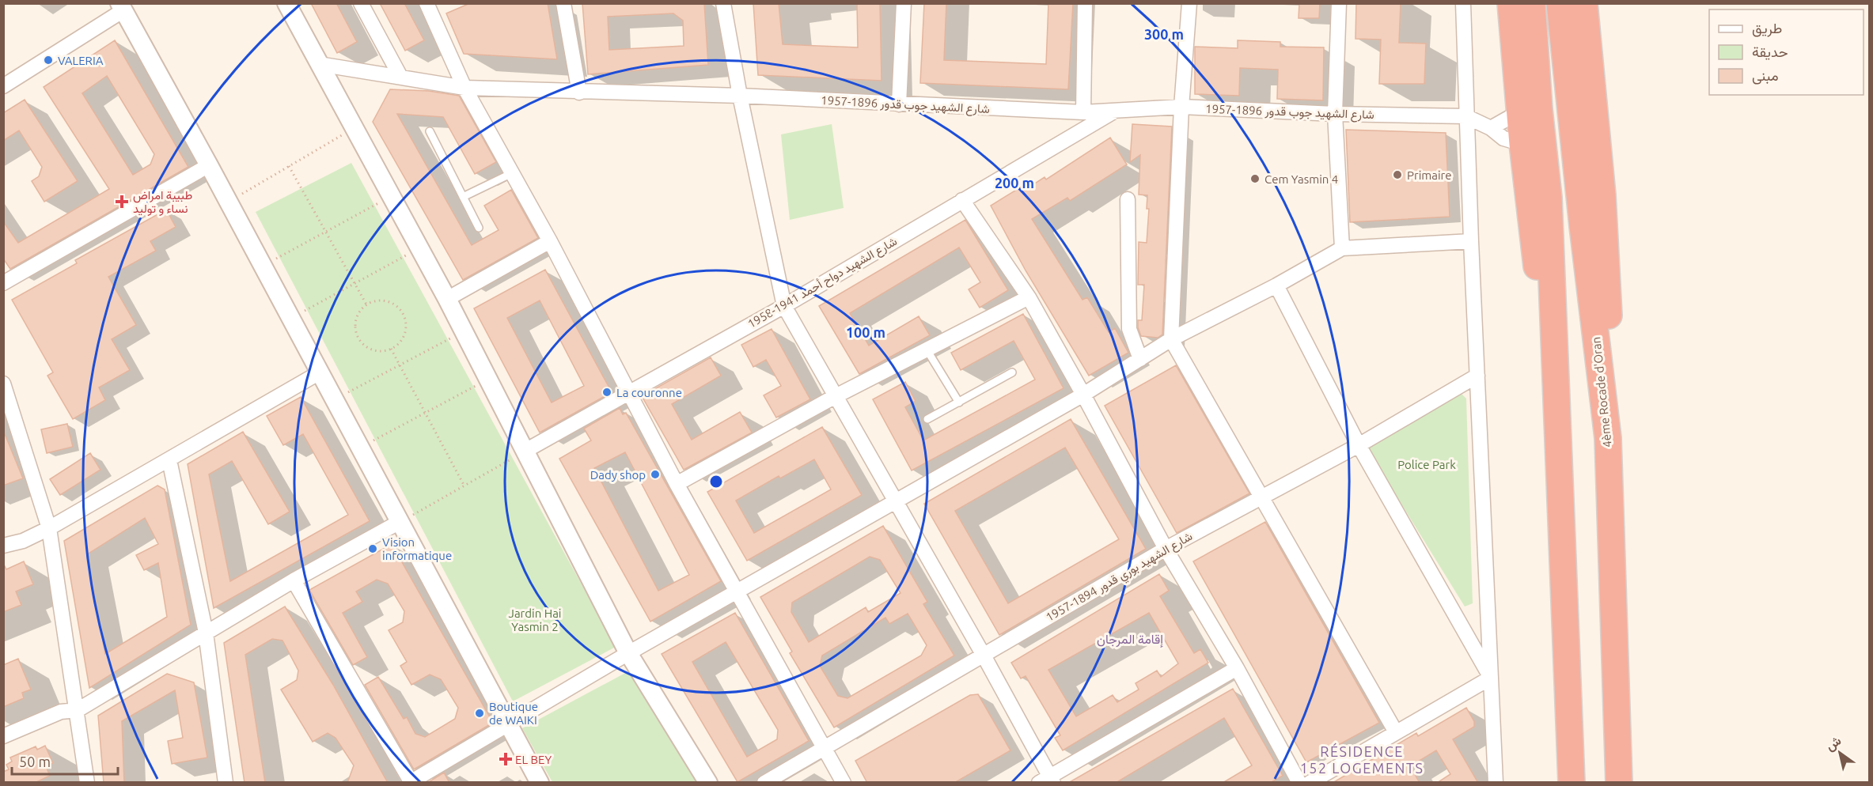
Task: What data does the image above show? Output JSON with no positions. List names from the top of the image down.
{
  "streets": {
    "highway": ["4ème Rocade d'Oran"],
    "street": ["شارع الشهيد جوب قدور 1896-1957", "شارع الشهيد دواح أحمد 1941-1958", "شارع الشهيد بوري قدور 1894-1957"]
  },
  "crossings": [
    ["شارع الشهيد جوب قدور 1896-1957", "شارع الشهيد دواح أحمد 1941-1958"]
  ],
  "districts": ["إقامة المرجان", "RÉSIDENCE 152 LOGEMENTS"],
  "parks": ["Police Park", "Jardin Hai Yasmin 2"],
  "places": {
    "other": [
      "VALERIA",
      "Primaire",
      "Cem Yasmin 4",
      "La couronne",
      "Dady shop",
      "Vision informatique",
      "Boutique de WAIKI"
    ],
    "health": ["طبيبة امراض نساء و توليد", "EL BEY"]
  },
  "legend": ["طريق", "حديقة", "مبنى"],
  "scale_bar": "50 m",
  "north": "top left",
  "rings": ["300 m", "200 m", "100 m"]
}
